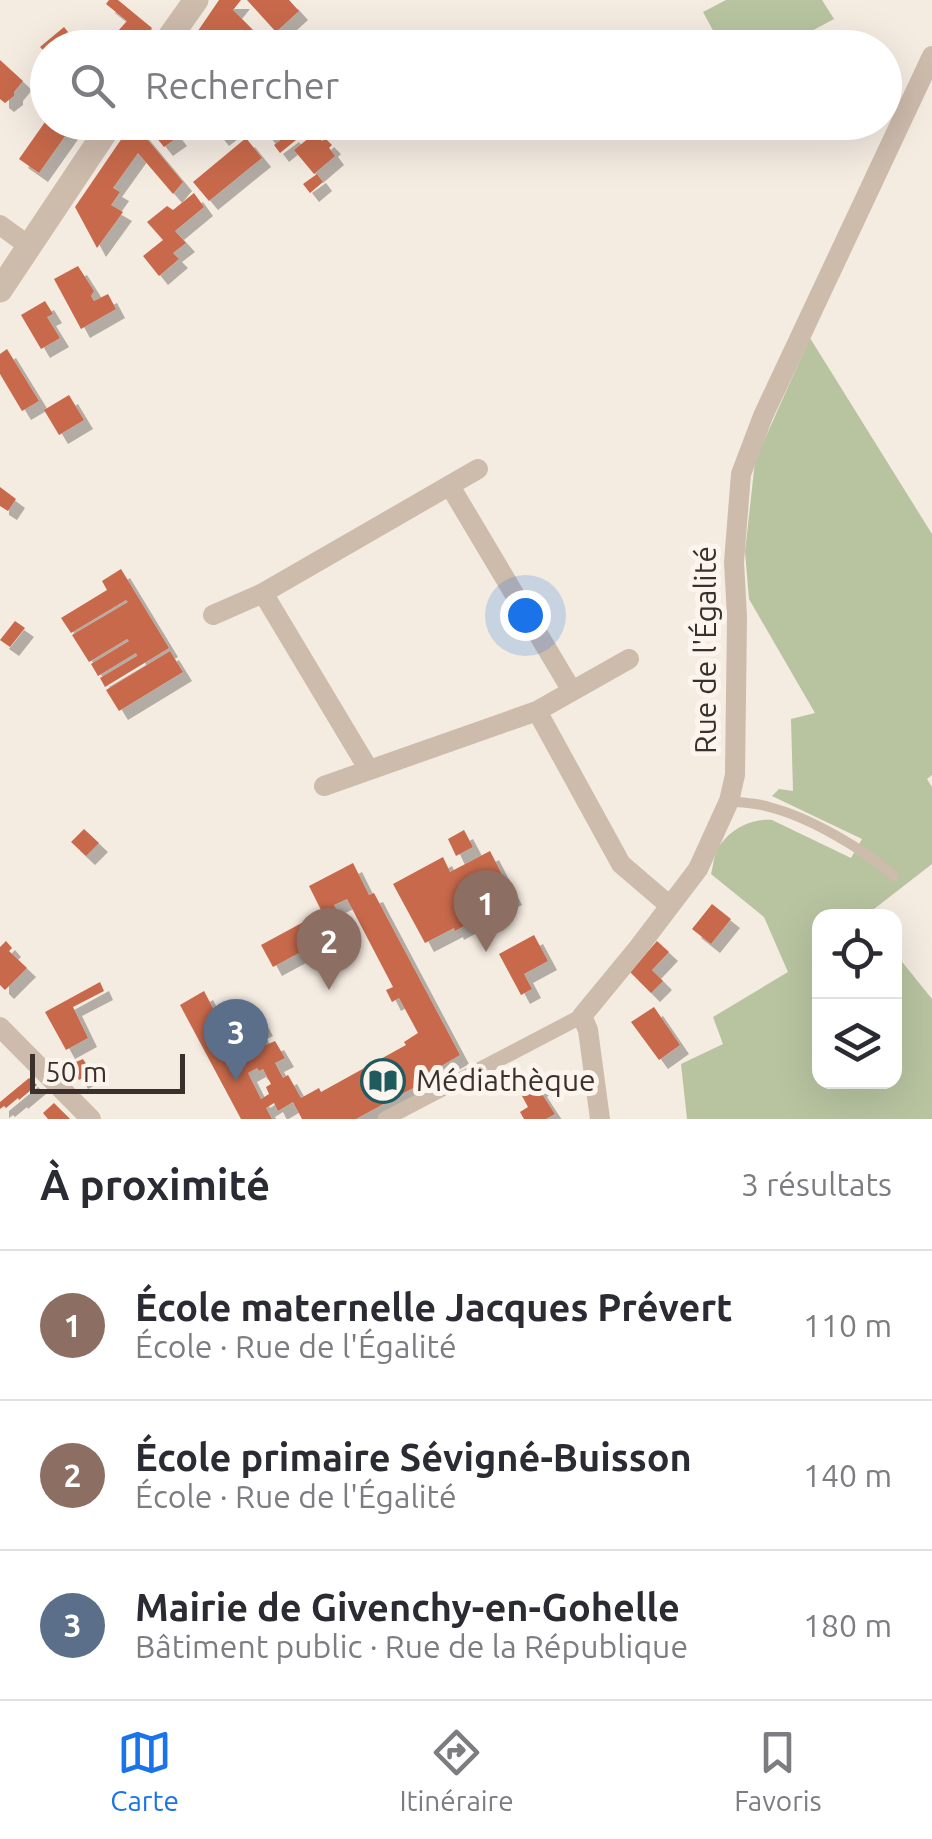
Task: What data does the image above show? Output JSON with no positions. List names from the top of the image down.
{
  "streets": {
    "street": ["Rue de l'Égalité"]
  },
  "places": {
    "library": ["Médiathèque"]
  },
  "scale_bar": "50 m",
  "page": {
    "search": "Rechercher",
    "pins": ["1", "2", "3"],
    "scale": "50 m",
    "heading": ["À proximité", "3 résultats"],
    "list": [
      {
        "mark": "1",
        "name": "École maternelle Jacques Prévert",
        "note": "École · Rue de l'Égalité",
        "value": "110 m"
      },
      {
        "mark": "2",
        "name": "École primaire Sévigné-Buisson",
        "note": "École · Rue de l'Égalité",
        "value": "140 m"
      },
      {
        "mark": "3",
        "name": "Mairie de Givenchy-en-Gohelle",
        "note": "Bâtiment public · Rue de la République",
        "value": "180 m"
      }
    ],
    "nav": ["Carte", "Itinéraire", "Favoris"]
  }
}
